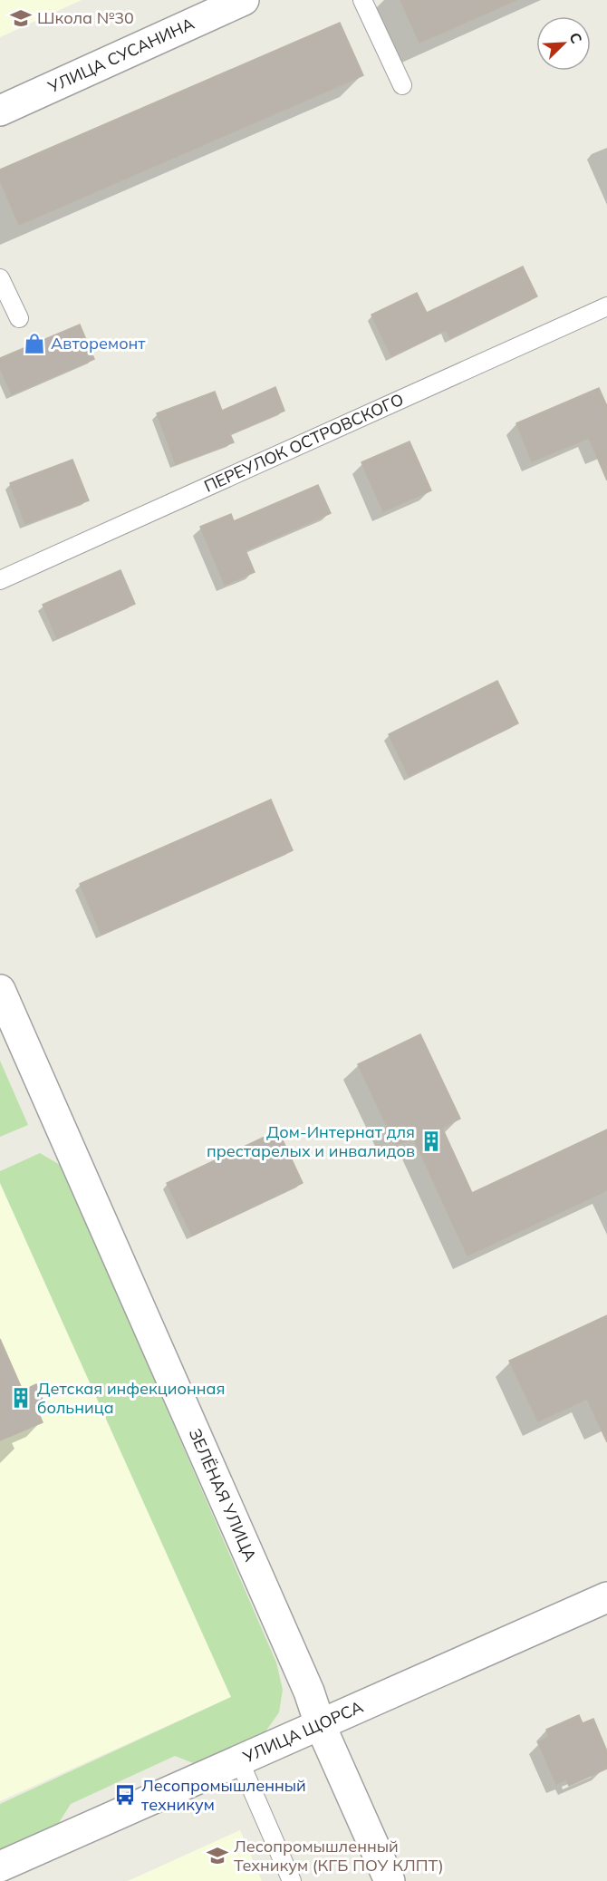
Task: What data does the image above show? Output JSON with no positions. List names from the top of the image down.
{
  "streets": {
    "street": ["УЛИЦА СУСАНИНА", "ЗЕЛЁНАЯ УЛИЦА", "УЛИЦА ЩОРСА"],
    "lane": ["ПЕРЕУЛОК ОСТРОВСКОГО"]
  },
  "crossings": [
    ["ЗЕЛЁНАЯ УЛИЦА", "УЛИЦА ЩОРСА"]
  ],
  "places": {
    "school or university": ["Школа №30", "Лесопромышленный Техникум (КГБ ПОУ КЛПТ)"],
    "shop": ["Авторемонт"],
    "building": ["Дом-Интернат для престарелых и инвалидов", "Детская инфекционная больница"],
    "bus stop": ["Лесопромышленный техникум"]
  },
  "north": "top right"
}
